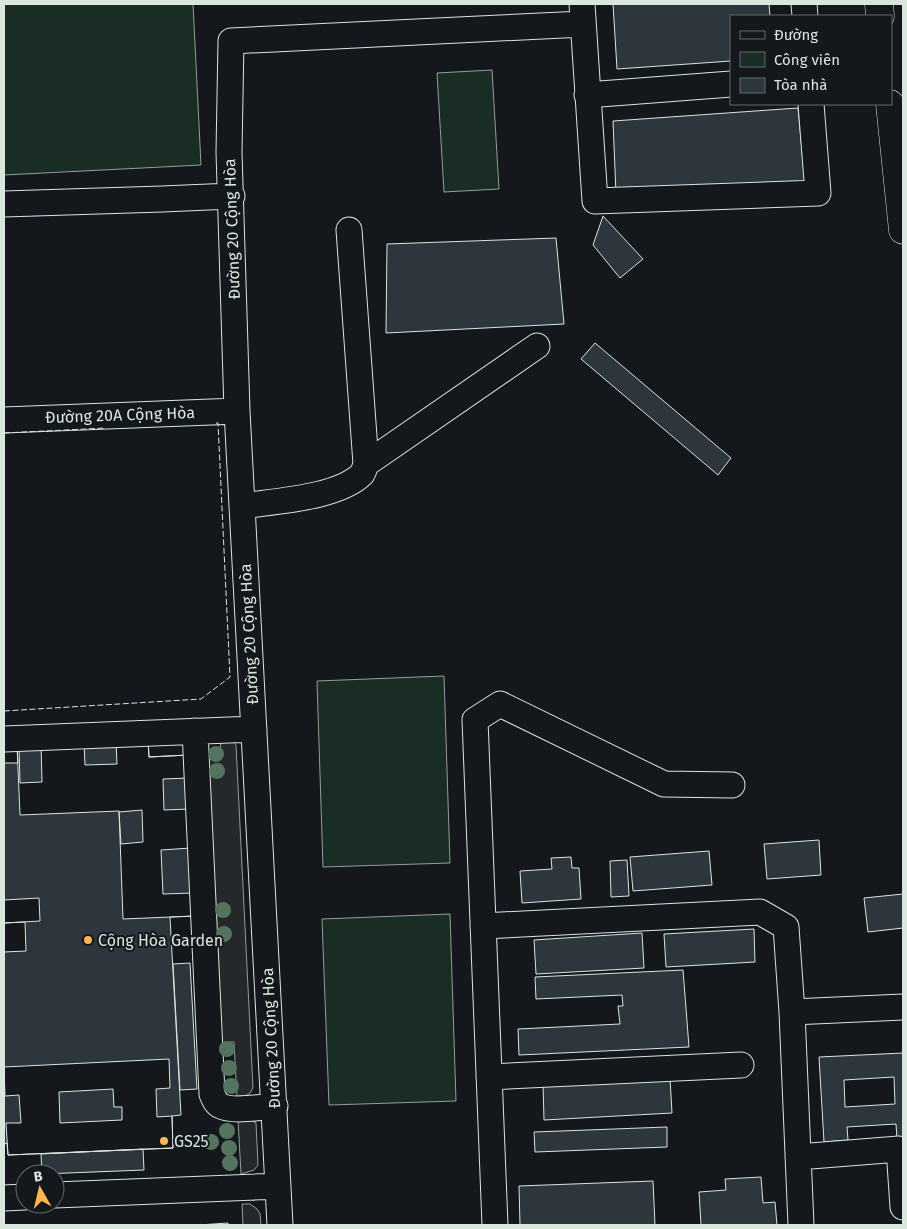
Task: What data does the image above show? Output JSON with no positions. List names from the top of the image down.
{
  "streets": {
    "street": ["Đường 20 Cộng Hòa", "Đường 20A Cộng Hòa"]
  },
  "crossings": [
    ["Đường 20 Cộng Hòa", "Đường 20A Cộng Hòa"]
  ],
  "places": ["Cộng Hòa Garden", "GS25"],
  "legend": ["Đường", "Công viên", "Tòa nhà"],
  "north": "top"
}
